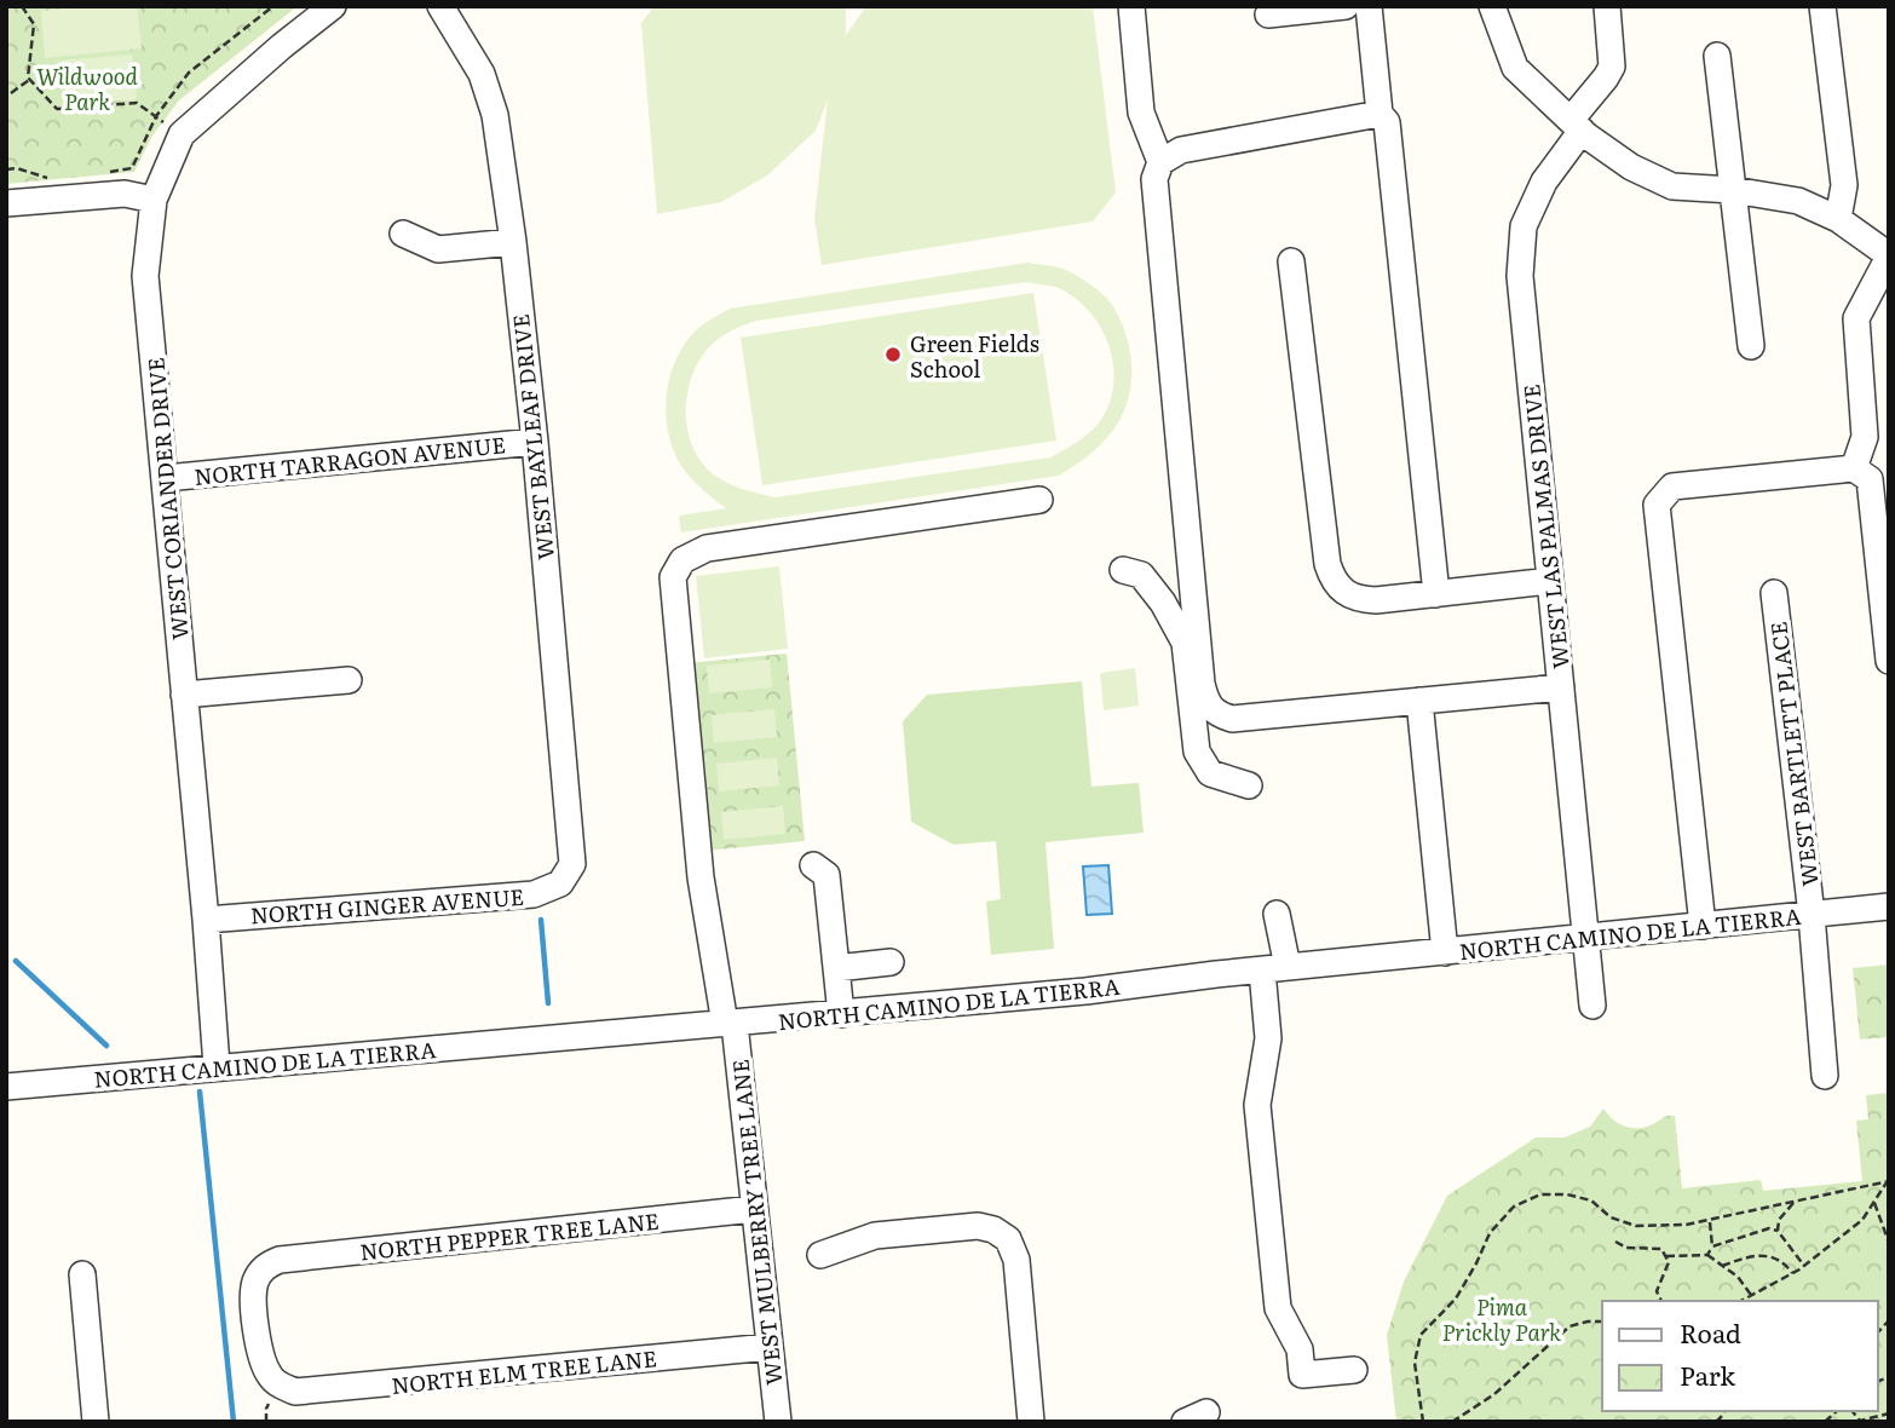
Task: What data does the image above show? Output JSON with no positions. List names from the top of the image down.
{
  "streets": {
    "street": [
      "WEST BAYLEAF DRIVE",
      "NORTH TARRAGON AVENUE",
      "WEST CORIANDER DRIVE",
      "WEST LAS PALMAS DRIVE",
      "WEST BARTLETT PLACE",
      "NORTH GINGER AVENUE",
      "NORTH CAMINO DE LA TIERRA",
      "WEST MULBERRY TREE LANE",
      "NORTH PEPPER TREE LANE",
      "NORTH ELM TREE LANE"
    ]
  },
  "crossings": [
    ["WEST BAYLEAF DRIVE", "NORTH TARRAGON AVENUE"],
    ["WEST BAYLEAF DRIVE", "NORTH GINGER AVENUE"],
    ["NORTH TARRAGON AVENUE", "WEST CORIANDER DRIVE"],
    ["WEST CORIANDER DRIVE", "NORTH GINGER AVENUE"],
    ["WEST CORIANDER DRIVE", "NORTH CAMINO DE LA TIERRA"],
    ["WEST LAS PALMAS DRIVE", "NORTH CAMINO DE LA TIERRA"],
    ["WEST BARTLETT PLACE", "NORTH CAMINO DE LA TIERRA"],
    ["NORTH CAMINO DE LA TIERRA", "WEST MULBERRY TREE LANE"],
    ["WEST MULBERRY TREE LANE", "NORTH PEPPER TREE LANE"],
    ["WEST MULBERRY TREE LANE", "NORTH ELM TREE LANE"],
    ["NORTH PEPPER TREE LANE", "NORTH ELM TREE LANE"]
  ],
  "parks": ["Wildwood Park", "Pima Prickly Park"],
  "places": ["Green Fields School"],
  "legend": ["Road", "Park"]
}
